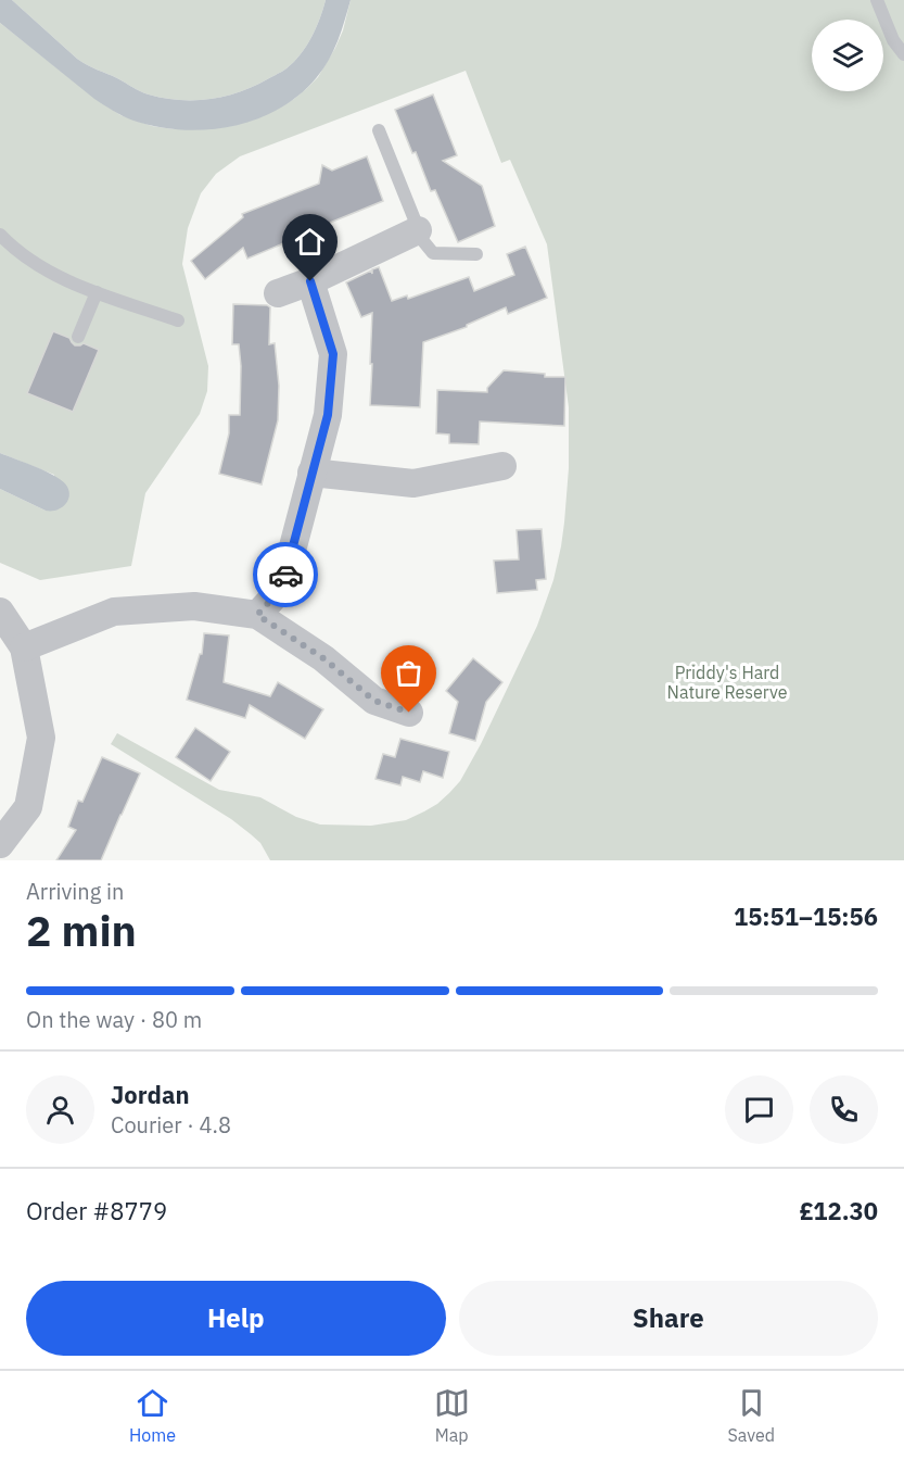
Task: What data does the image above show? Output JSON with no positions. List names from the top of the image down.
{
  "parks": ["Priddy's Hard Nature Reserve"],
  "page": {
    "heading": ["2 min", "Arriving in", "15:51–15:56"],
    "panel": [
      "Jordan",
      "Courier · 4.8",
      "Order #8779",
      "£12.30"
    ],
    "bar": "On the way · 80 m",
    "buttons": ["Help", "Share"],
    "tabs": ["Home", "Map", "Saved"]
  }
}
